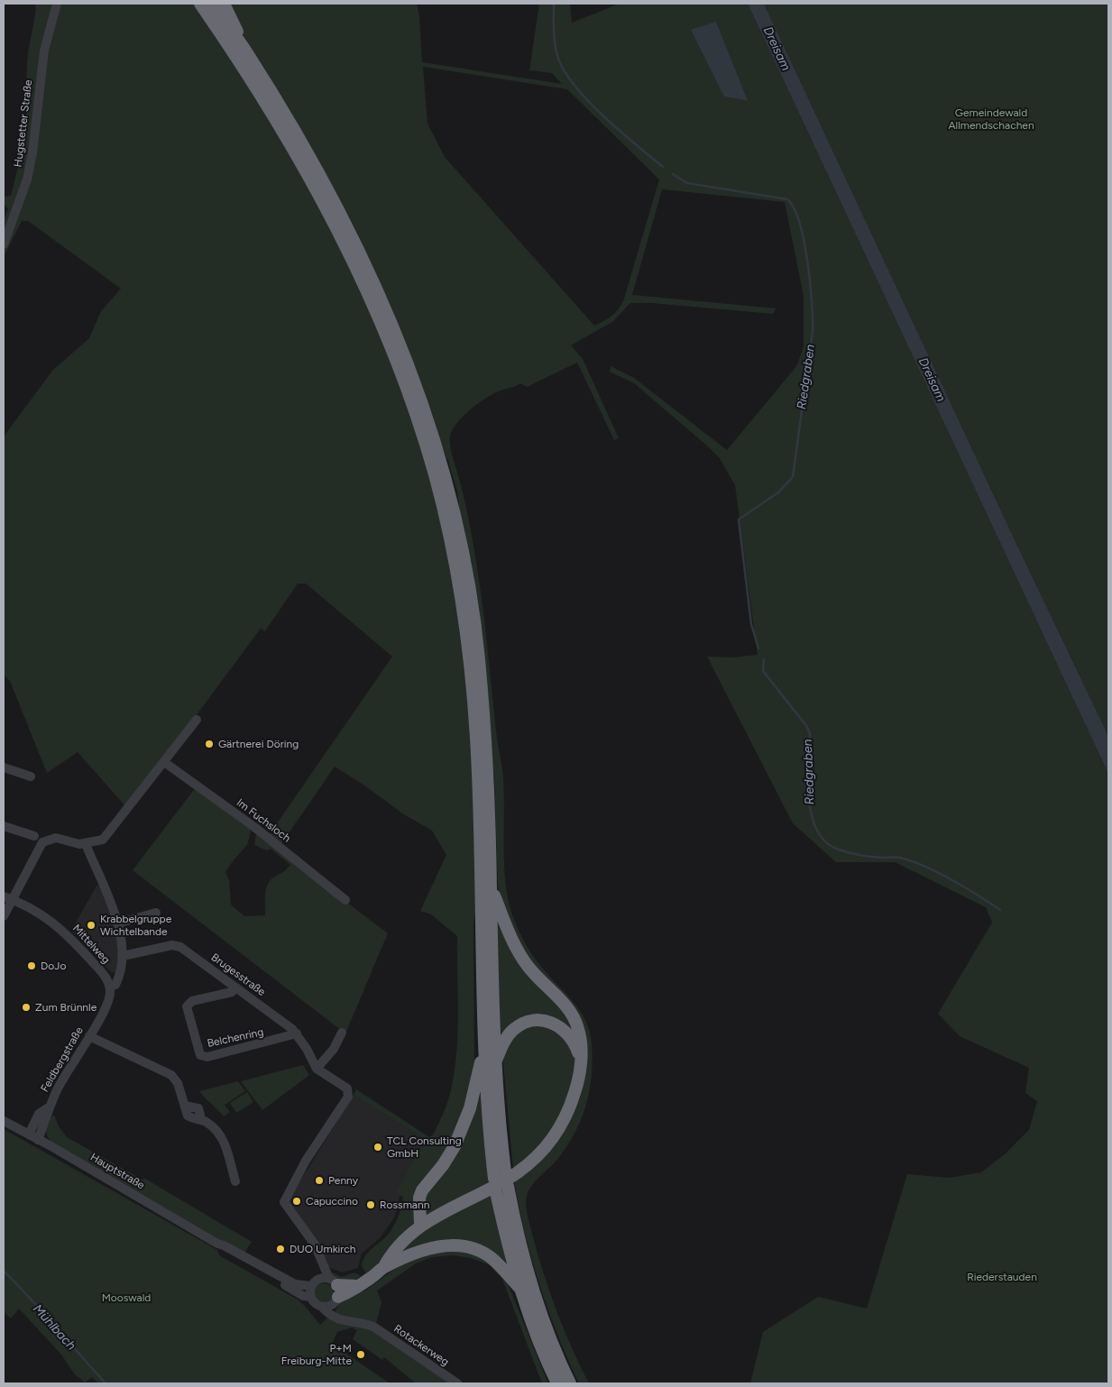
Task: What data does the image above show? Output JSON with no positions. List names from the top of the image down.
{
  "streets": {
    "street": [
      "Hugstetter Straße",
      "Im Fuchsloch",
      "Mittelweg",
      "Brugesstraße",
      "Belchenring",
      "Feldbergstraße",
      "Hauptstraße",
      "Rotackerweg"
    ]
  },
  "crossings": [
    ["Mittelweg", "Feldbergstraße"],
    ["Brugesstraße", "Belchenring"],
    ["Brugesstraße", "Feldbergstraße"],
    ["Brugesstraße", "Hauptstraße"],
    ["Brugesstraße", "Rotackerweg"],
    ["Feldbergstraße", "Hauptstraße"],
    ["Hauptstraße", "Rotackerweg"]
  ],
  "water": ["Dreisam", "Riedgraben", "Mühlbach"],
  "parks": ["Gemeindewald Allmendschachen", "Riederstauden", "Mooswald"],
  "places": [
    "Gärtnerei Döring",
    "Krabbelgruppe Wichtelbande",
    "DoJo",
    "Zum Brünnle",
    "TCL Consulting GmbH",
    "Penny",
    "Capuccino",
    "Rossmann",
    "DUO Umkirch",
    "P+M Freiburg-Mitte"
  ]
}
